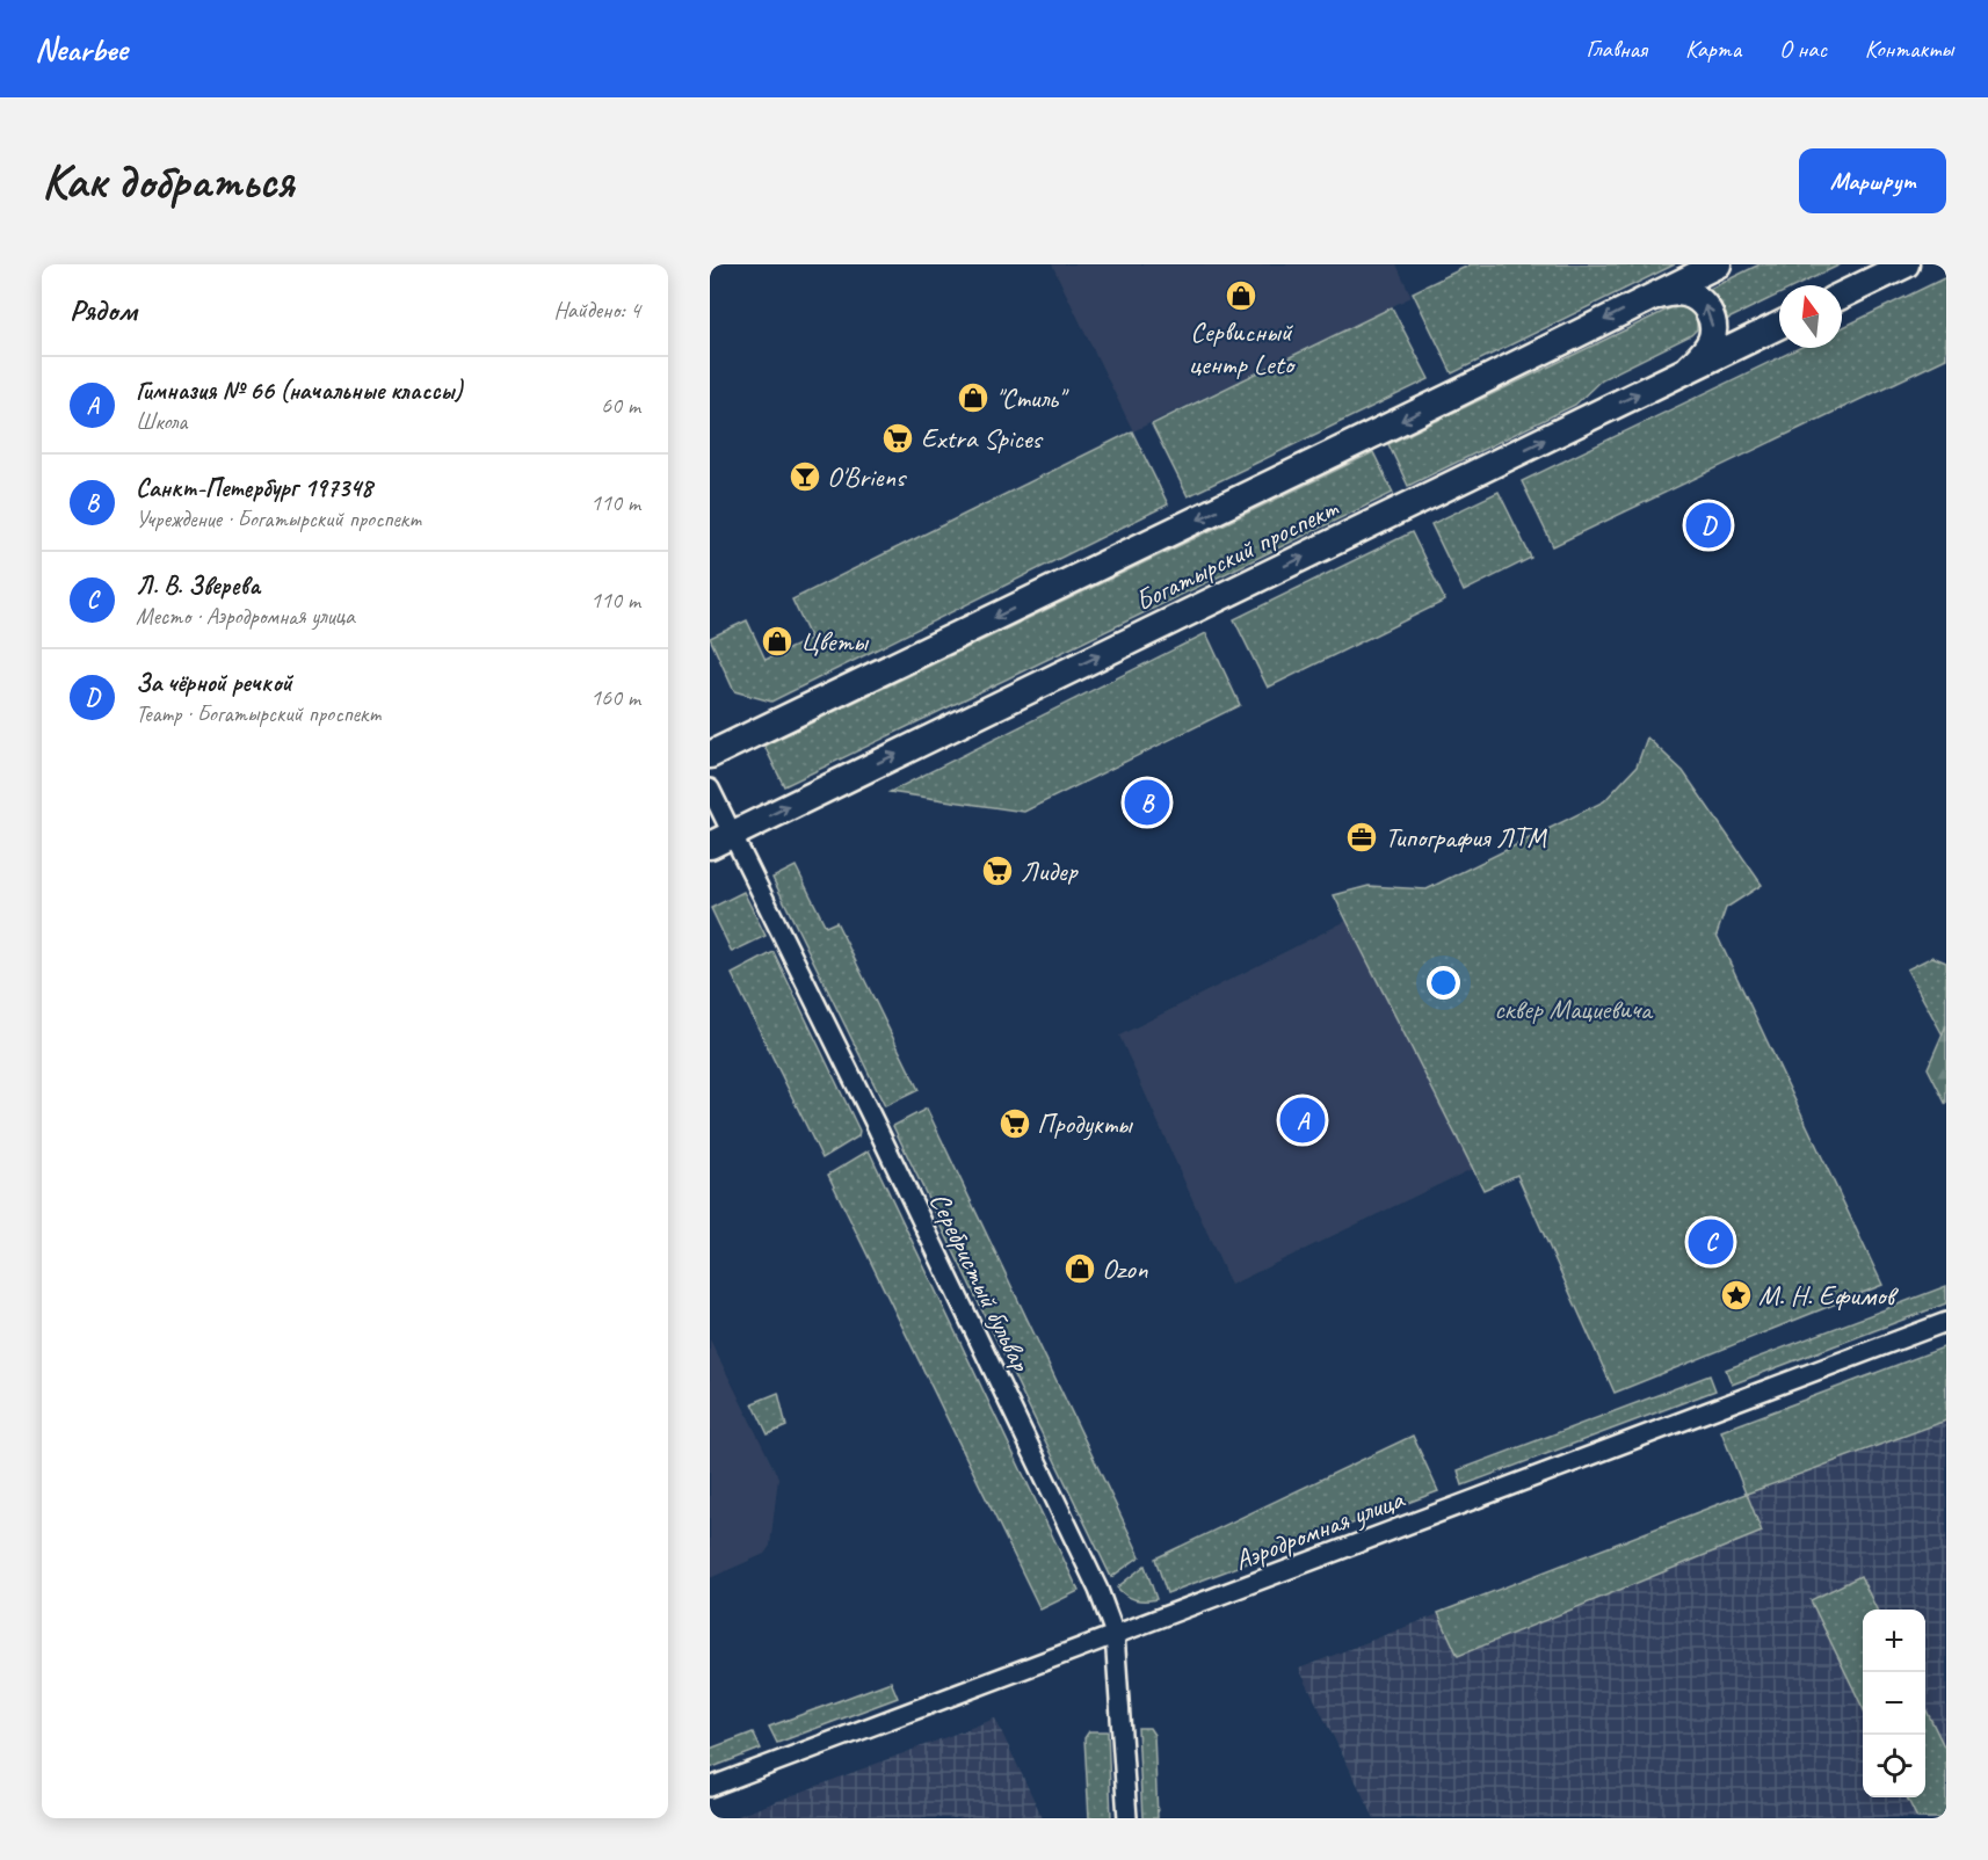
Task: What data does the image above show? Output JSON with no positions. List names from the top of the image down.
{
  "streets": {
    "main road": ["Богатырский проспект"],
    "street": ["Серебристый бульвар", "Аэродромная улица"]
  },
  "crossings": [
    ["Богатырский проспект", "Серебристый бульвар"],
    ["Серебристый бульвар", "Аэродромная улица"]
  ],
  "parks": ["сквер Мациевича"],
  "places": {
    "shop": [
      "Сервисный центр Leto",
      "\"Стиль\"",
      "Цветы",
      "Ozon"
    ],
    "supermarket": ["Extra Spices", "Лидер", "Продукты"],
    "bar": ["O'Briens"],
    "office": ["Типография ЛТМ"],
    "place": ["М. Н. Ефимов"]
  },
  "north": "top",
  "page": {
    "header": "Nearbee",
    "nav": [
      "Главная",
      "Карта",
      "О нас",
      "Контакты"
    ],
    "buttons": "Маршрут",
    "title": "Как добраться",
    "heading": ["Рядом", "Найдено: 4"],
    "list": [
      {
        "mark": "A",
        "name": "Гимназия № 66 (начальные классы)",
        "note": "Школа",
        "value": "60 m"
      },
      {
        "mark": "B",
        "name": "Санкт-Петербург 197348",
        "note": "Учреждение · Богатырский проспект",
        "value": "110 m"
      },
      {
        "mark": "C",
        "name": "Л. В. Зверева",
        "note": "Место · Аэродромная улица",
        "value": "110 m"
      },
      {
        "mark": "D",
        "name": "За чёрной речкой",
        "note": "Театр · Богатырский проспект",
        "value": "160 m"
      }
    ],
    "pins": [
      "D",
      "B",
      "A",
      "C"
    ],
    "map_buttons": ["+", "−"]
  }
}
